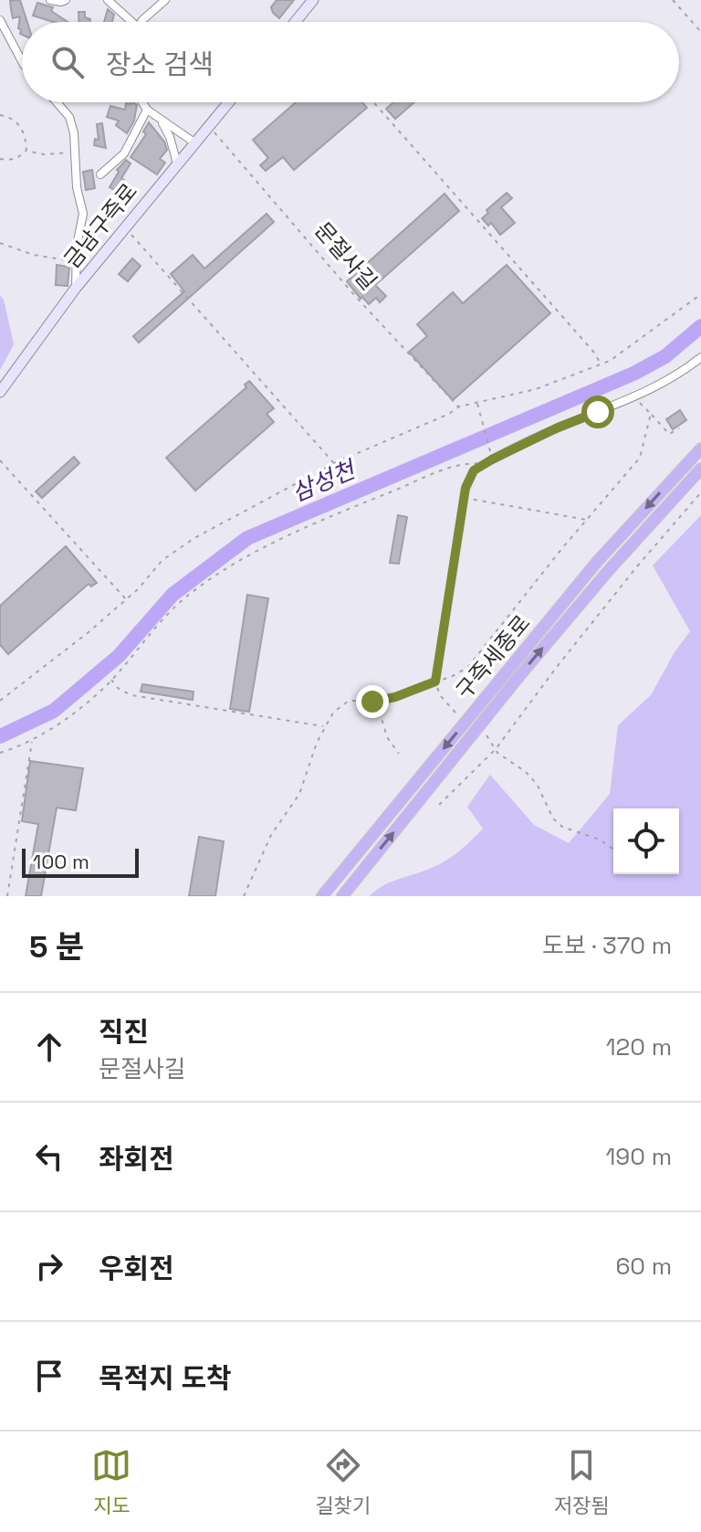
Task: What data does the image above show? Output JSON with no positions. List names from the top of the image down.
{
  "streets": {
    "highway": ["구즉세종로"],
    "main road": ["금남구즉로"],
    "path": ["문절사길"]
  },
  "crossings": [
    ["금남구즉로", "문절사길"]
  ],
  "water": ["삼성천"],
  "scale_bar": "100 m",
  "page": {
    "search": "장소 검색",
    "scale": "100 m",
    "heading": ["5 분", "도보 · 370 m"],
    "list": [
      ["직진", "문절사길", "120 m"],
      ["좌회전", "190 m"],
      ["우회전", "60 m"],
      "목적지 도착"
    ],
    "nav": ["지도", "길찾기", "저장됨"]
  }
}
